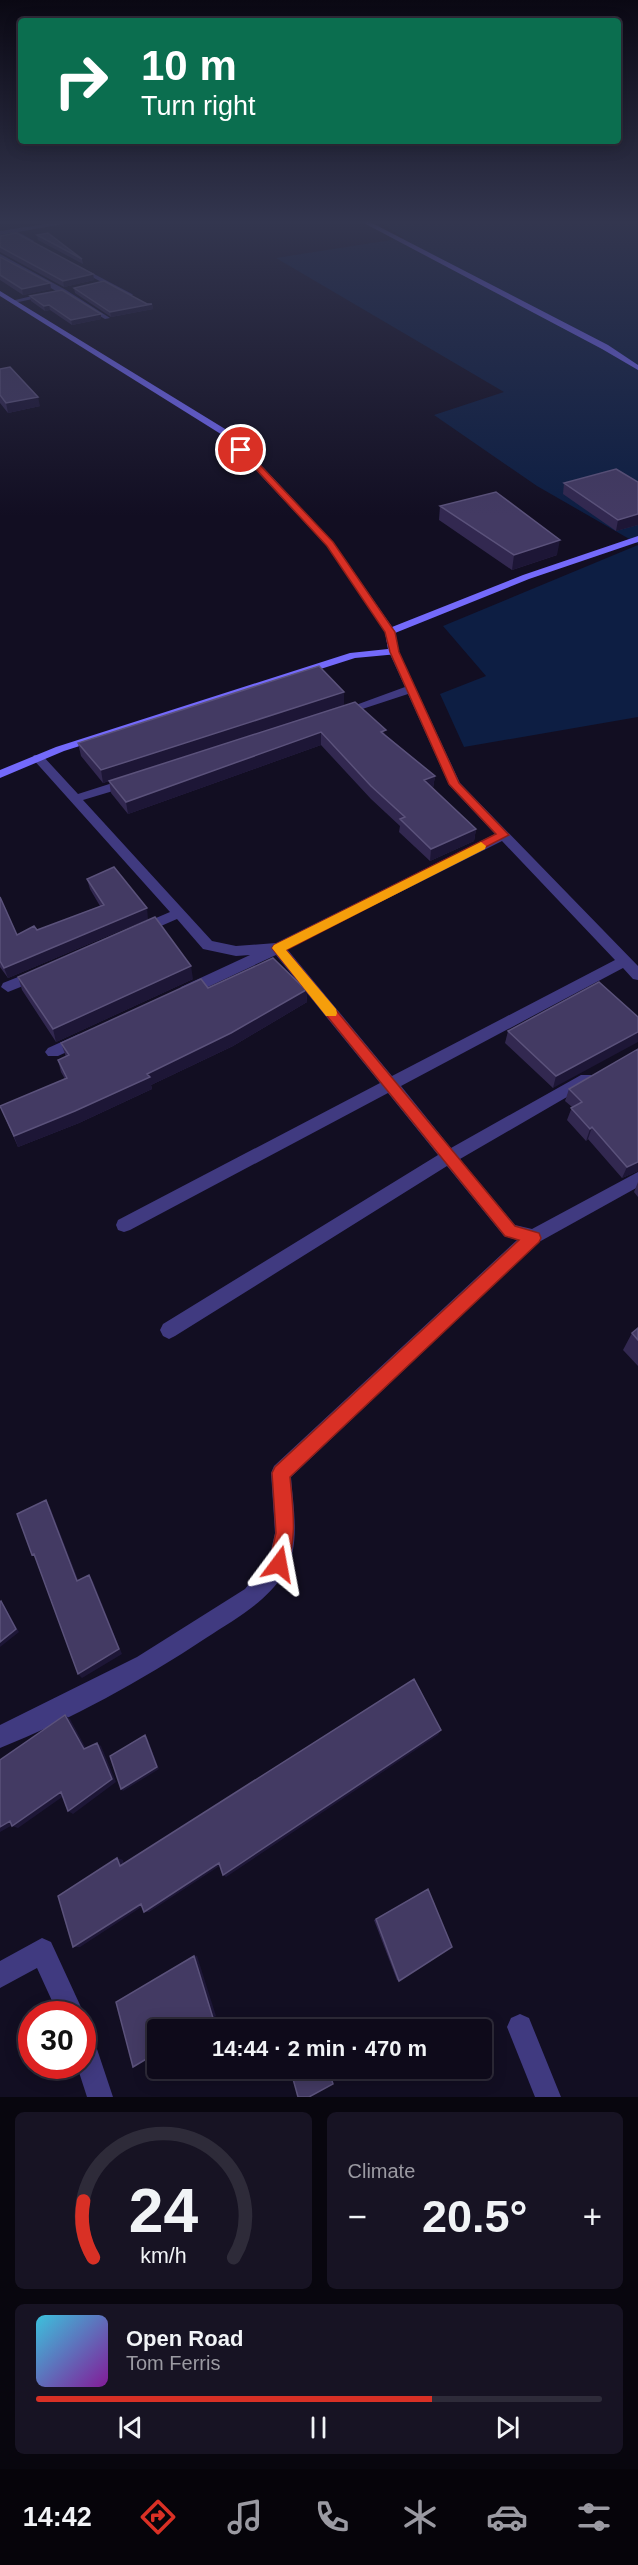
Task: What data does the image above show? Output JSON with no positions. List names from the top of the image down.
{
  "page": {
    "turn": ["10 m", "Turn right"],
    "limit": "30",
    "trip": "14:44 · 2 min · 470 m",
    "tile": "Climate",
    "heat": ["−", "20.5°", "+"],
    "song": ["Open Road", "Tom Ferris"],
    "tabs": "14:42",
    "gauge": ["24", "km/h"]
  }
}
